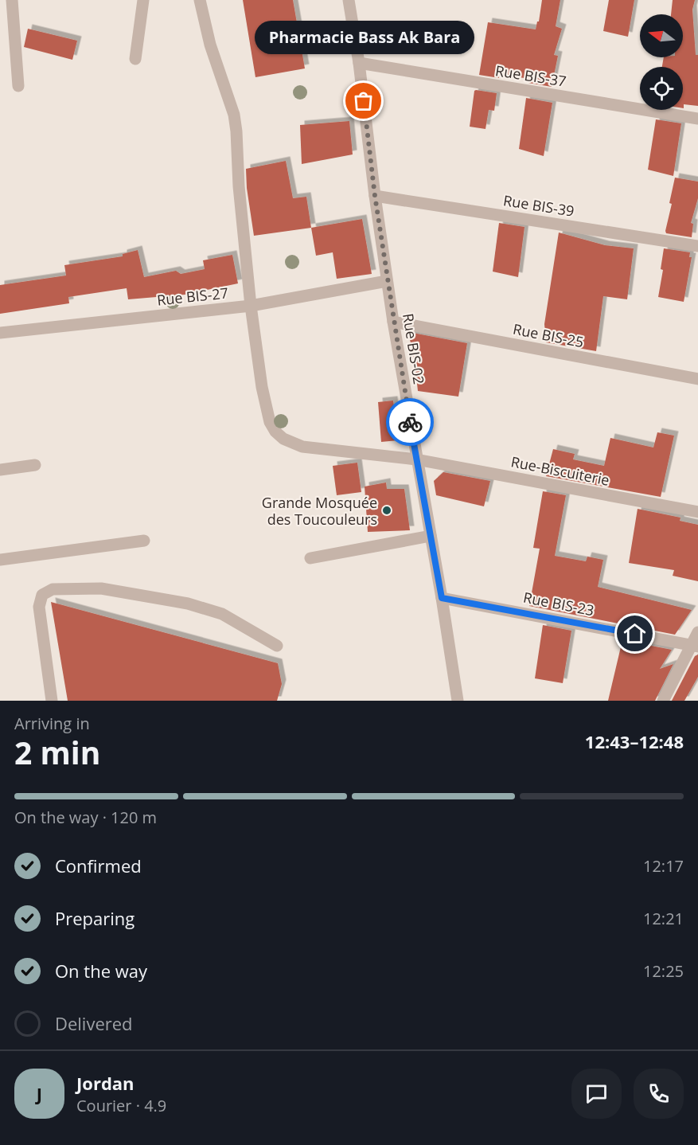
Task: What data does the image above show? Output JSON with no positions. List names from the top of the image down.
{
  "streets": {
    "street": [
      "Rue BIS-37",
      "Rue BIS-39",
      "Rue BIS-27",
      "Rue BIS-25",
      "Rue BIS-02",
      "Rue-Biscuiterie",
      "Rue BIS-23"
    ]
  },
  "crossings": [
    ["Rue BIS-37", "Rue BIS-02"],
    ["Rue BIS-39", "Rue BIS-02"],
    ["Rue BIS-27", "Rue BIS-02"],
    ["Rue BIS-27", "Rue-Biscuiterie"],
    ["Rue BIS-25", "Rue BIS-02"],
    ["Rue BIS-02", "Rue-Biscuiterie"],
    ["Rue BIS-02", "Rue BIS-23"]
  ],
  "places": ["Pharmacie Bass Ak Bara", "Grande Mosquée des Toucouleurs"],
  "north": "left",
  "page": {
    "bubble": "Pharmacie Bass Ak Bara",
    "heading": ["2 min", "Arriving in", "12:43–12:48"],
    "panel": ["Jordan", "Courier · 4.9"],
    "bar": "On the way · 120 m",
    "list": [
      ["Confirmed", "12:17"],
      ["Preparing", "12:21"],
      ["On the way", "12:25"],
      "Delivered"
    ],
    "round": "J"
  }
}
